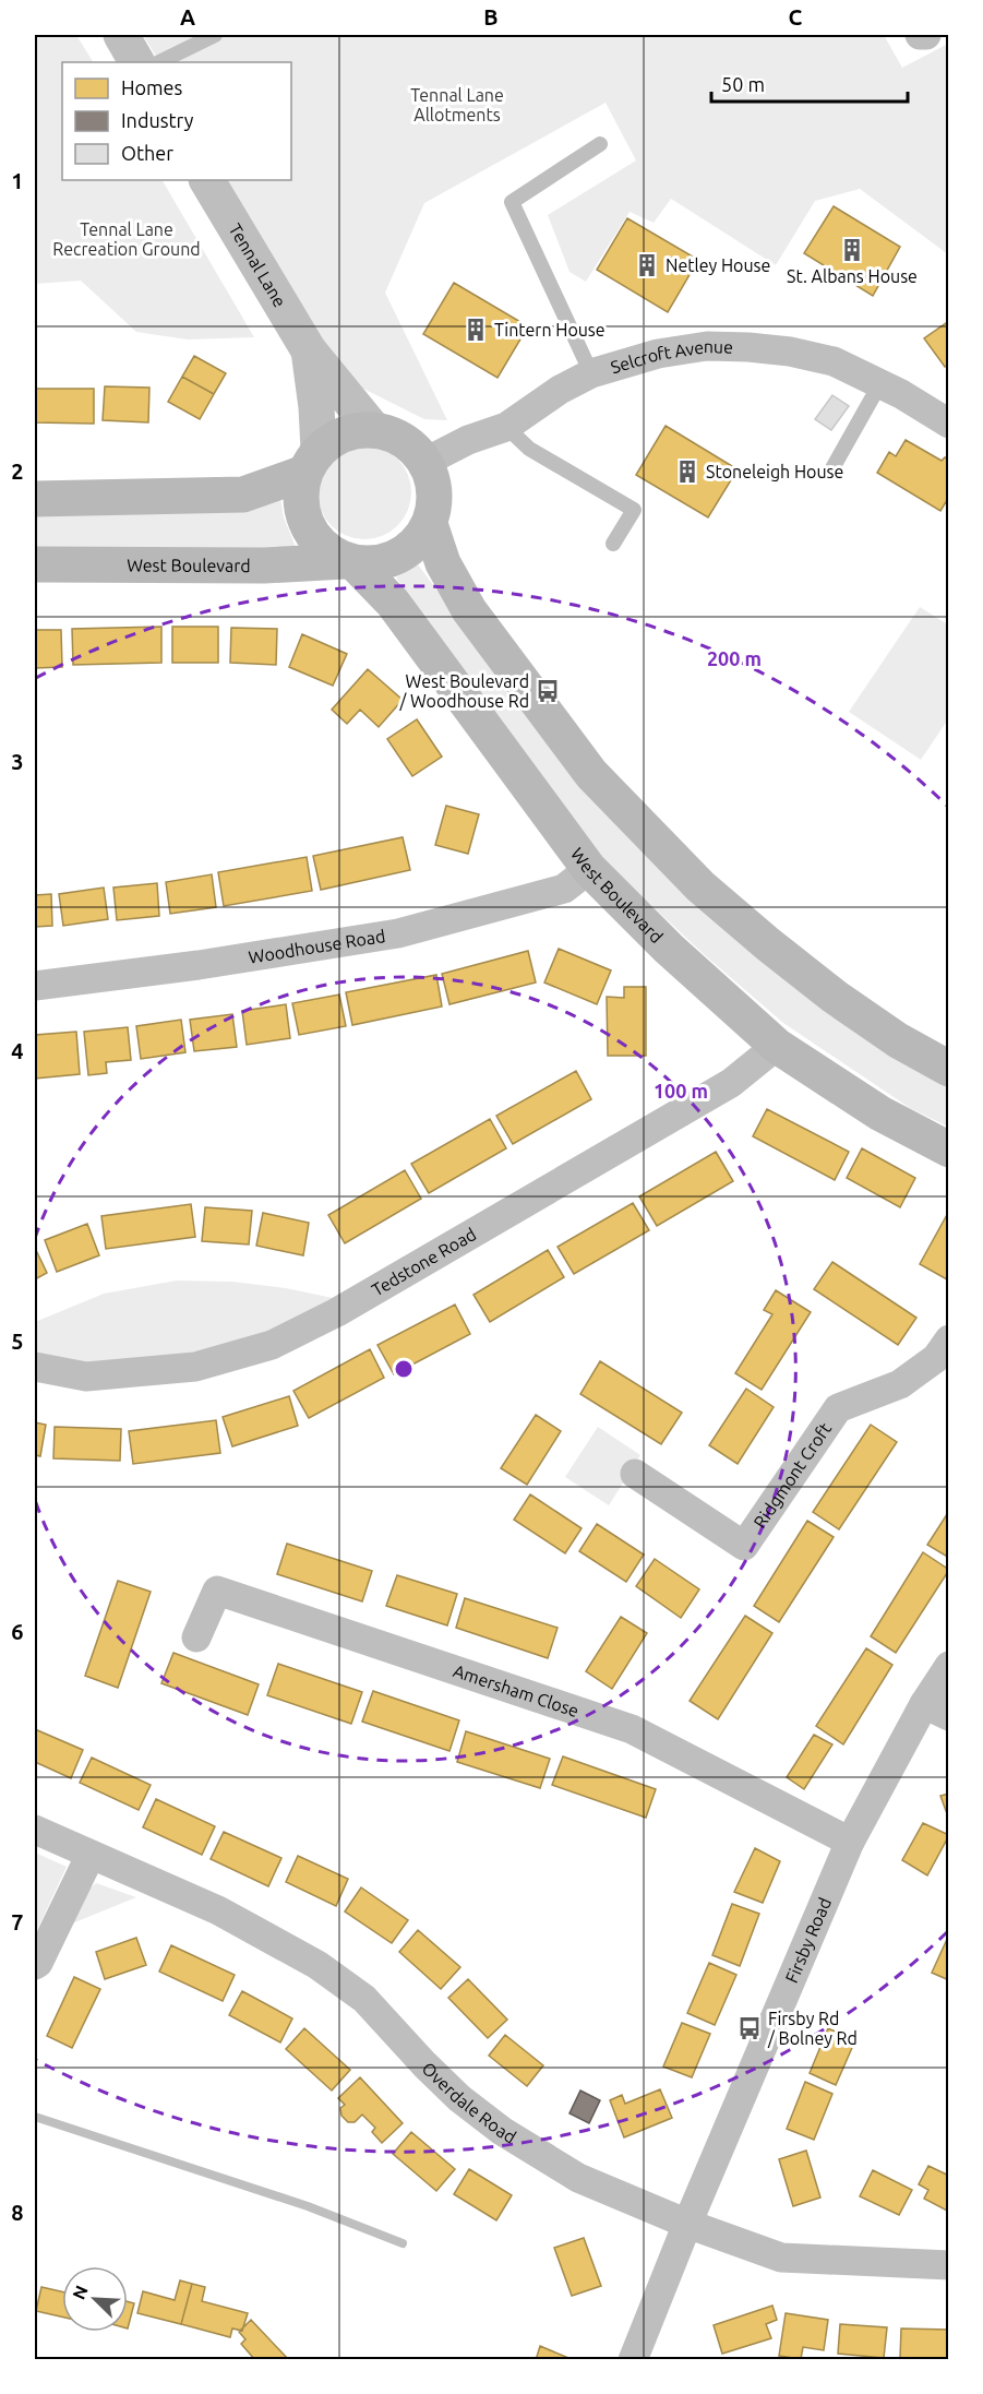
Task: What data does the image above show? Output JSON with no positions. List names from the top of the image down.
{
  "streets": {
    "main road": ["West Boulevard"],
    "street": [
      "Tennal Lane",
      "Selcroft Avenue",
      "Woodhouse Road",
      "Tedstone Road",
      "Ridgmont Croft",
      "Amersham Close",
      "Firsby Road",
      "Overdale Road"
    ]
  },
  "crossings": [
    ["Tennal Lane", "Selcroft Avenue"],
    ["Tennal Lane", "West Boulevard"],
    ["Selcroft Avenue", "West Boulevard"],
    ["West Boulevard", "Woodhouse Road"],
    ["West Boulevard", "Tedstone Road"],
    ["Amersham Close", "Firsby Road"],
    ["Firsby Road", "Overdale Road"]
  ],
  "parks": ["Tennal Lane Allotments", "Tennal Lane Recreation Ground"],
  "places": {
    "building": [
      "St. Albans House",
      "Netley House",
      "Tintern House",
      "Stoneleigh House"
    ],
    "bus stop": ["West Boulevard / Woodhouse Rd", "Firsby Rd / Bolney Rd"]
  },
  "legend": ["Homes", "Industry", "Other"],
  "scale_bar": "50 m",
  "north": "top left",
  "grid": {
    "columns": ["A", "B", "C"],
    "rows": [
      "1",
      "2",
      "3",
      "4",
      "5",
      "6",
      "7",
      "8"
    ]
  },
  "rings": ["200 m", "100 m"]
}
